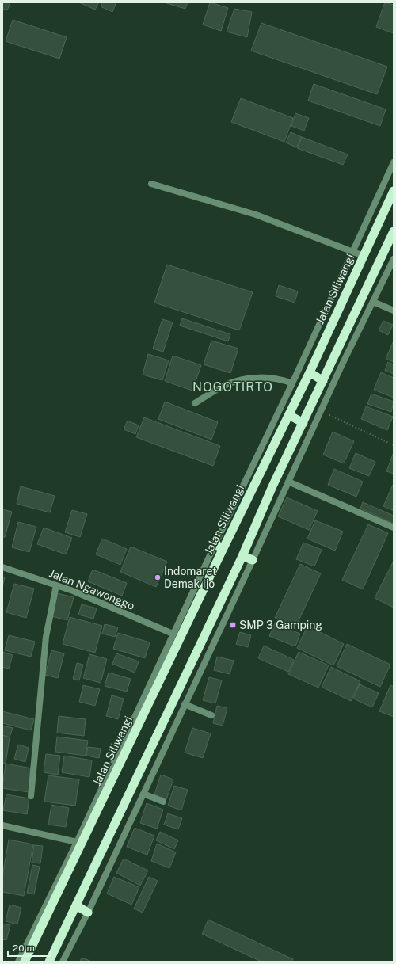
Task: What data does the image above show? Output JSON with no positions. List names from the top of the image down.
{
  "streets": {
    "highway": ["Jalan Siliwangi"],
    "street": ["Jalan Ngawonggo"]
  },
  "districts": ["NOGOTIRTO"],
  "places": {
    "other": ["Indomaret Demak Ijo"],
    "transit": ["SMP 3 Gamping"]
  },
  "scale_bar": "20 m"
}
